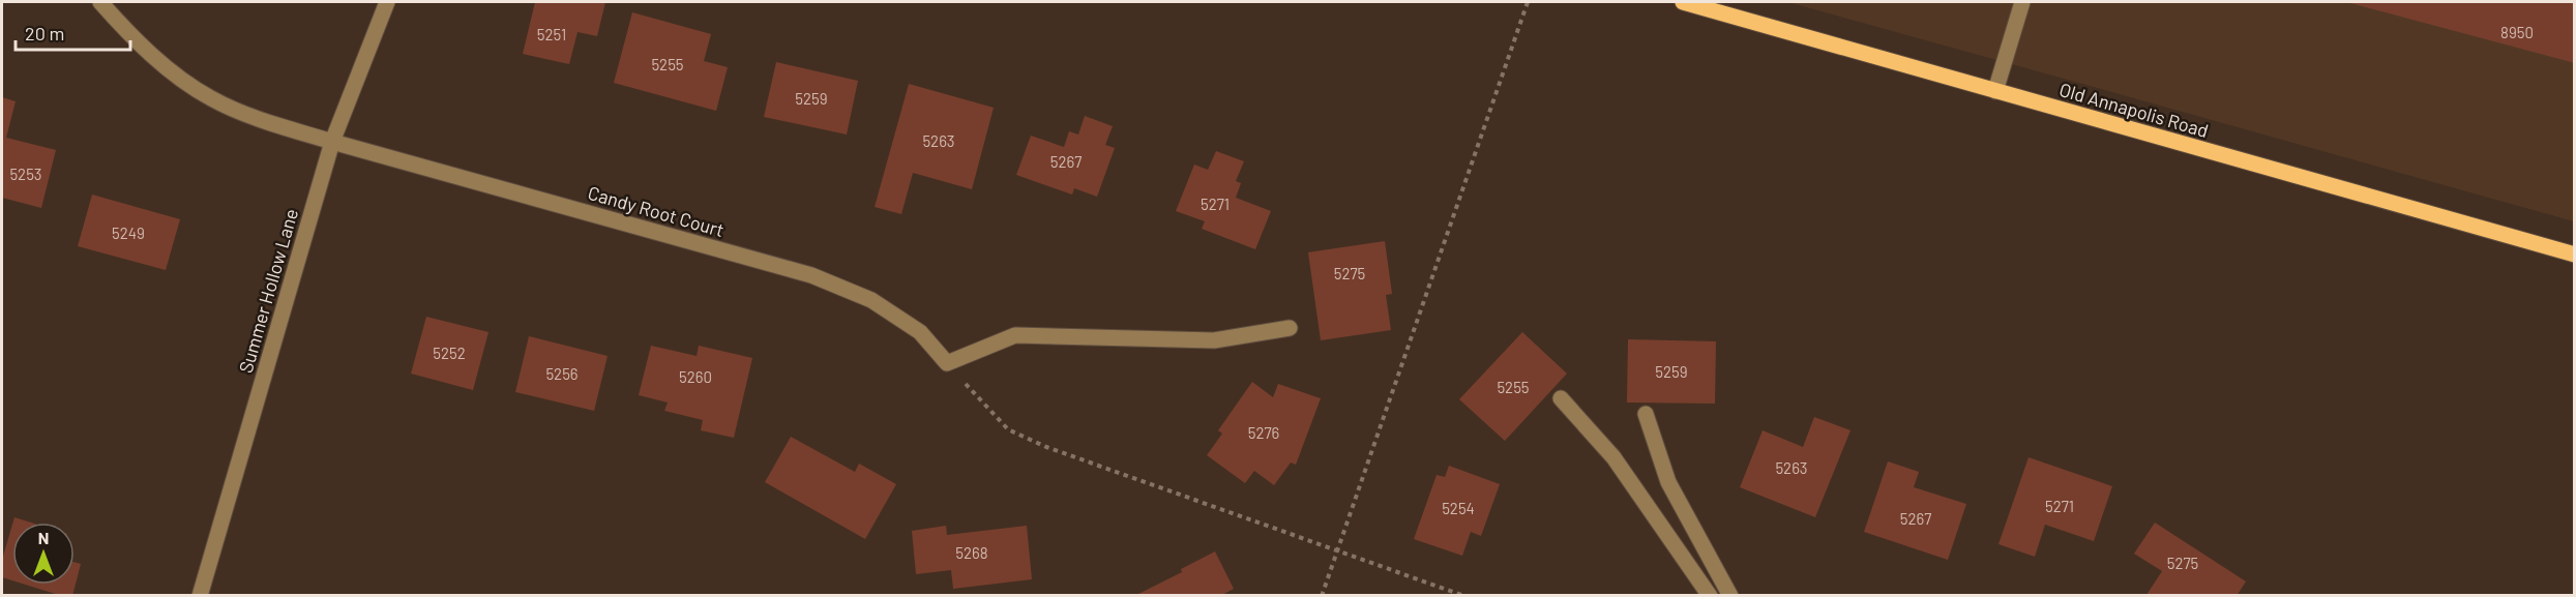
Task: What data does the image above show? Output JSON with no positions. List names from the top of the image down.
{
  "streets": {
    "main road": ["Old Annapolis Road"],
    "street": ["Candy Root Court", "Summer Hollow Lane"]
  },
  "crossings": [
    ["Candy Root Court", "Summer Hollow Lane"]
  ],
  "house_numbers": [
    "8950",
    "5251",
    "5255",
    "5259",
    "5263",
    "5267",
    "5253",
    "5271",
    "5249",
    "5275",
    "5252",
    "5259",
    "5256",
    "5260",
    "5255",
    "5276",
    "5263",
    "5271",
    "5254",
    "5267",
    "5268",
    "5275"
  ],
  "scale_bar": "20 m",
  "north": "top"
}
